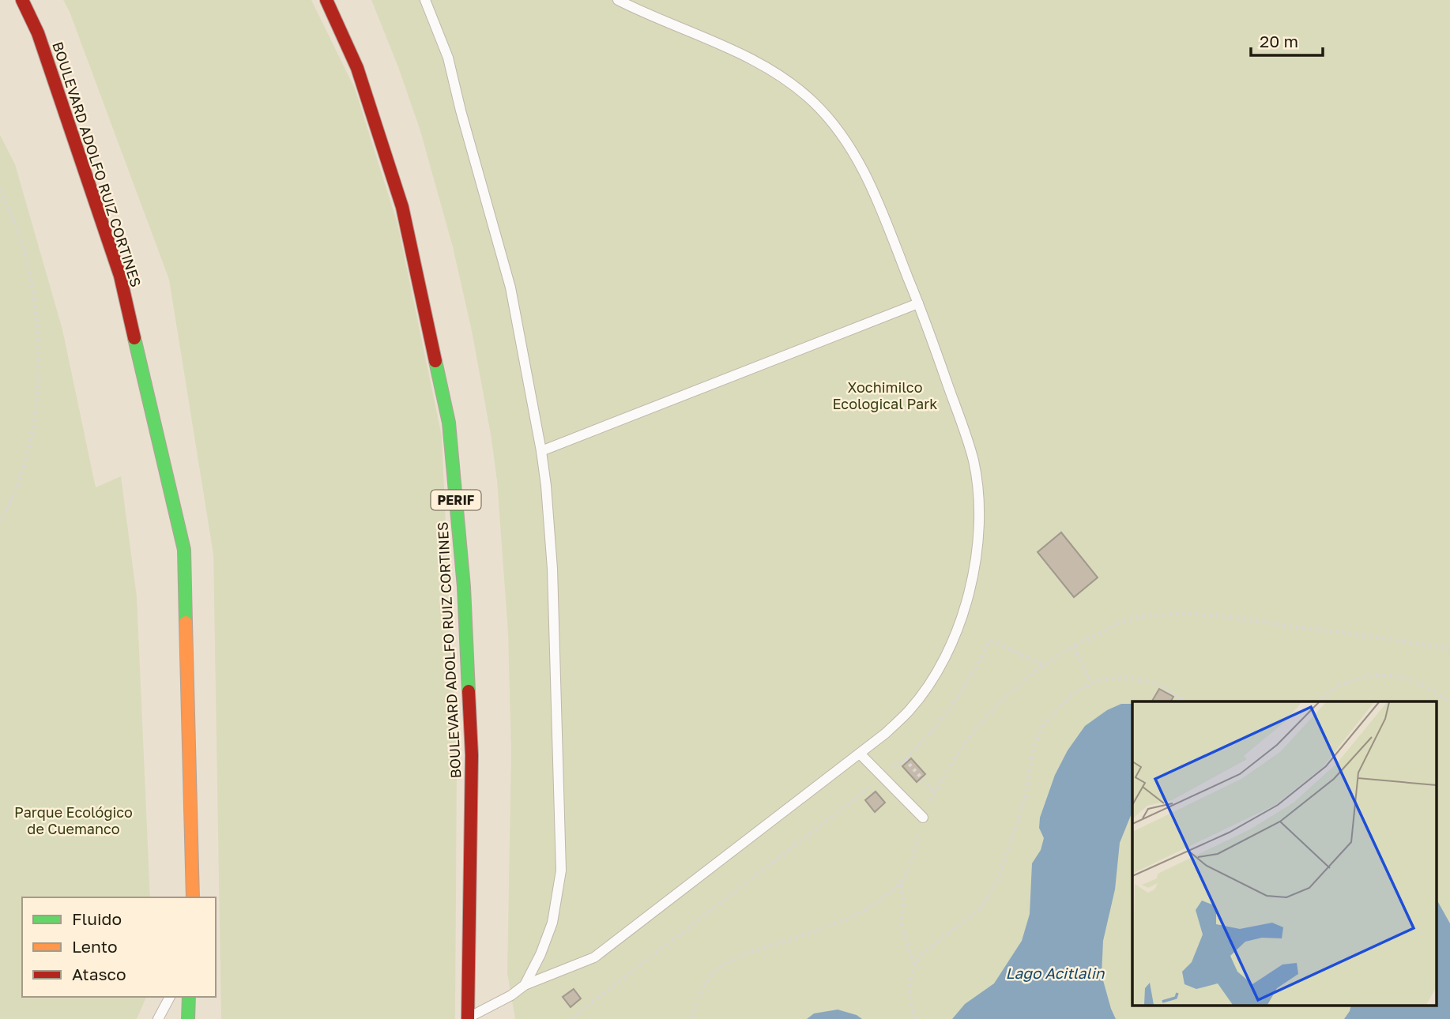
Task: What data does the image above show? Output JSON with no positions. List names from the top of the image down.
{
  "streets": {
    "highway": ["BOULEVARD ADOLFO RUIZ CORTINES", "PERIF"]
  },
  "water": ["Lago Acitlalin"],
  "parks": ["Xochimilco Ecological Park", "Parque Ecológico de Cuemanco"],
  "legend": ["Fluido", "Lento", "Atasco"],
  "scale_bar": "20 m"
}
